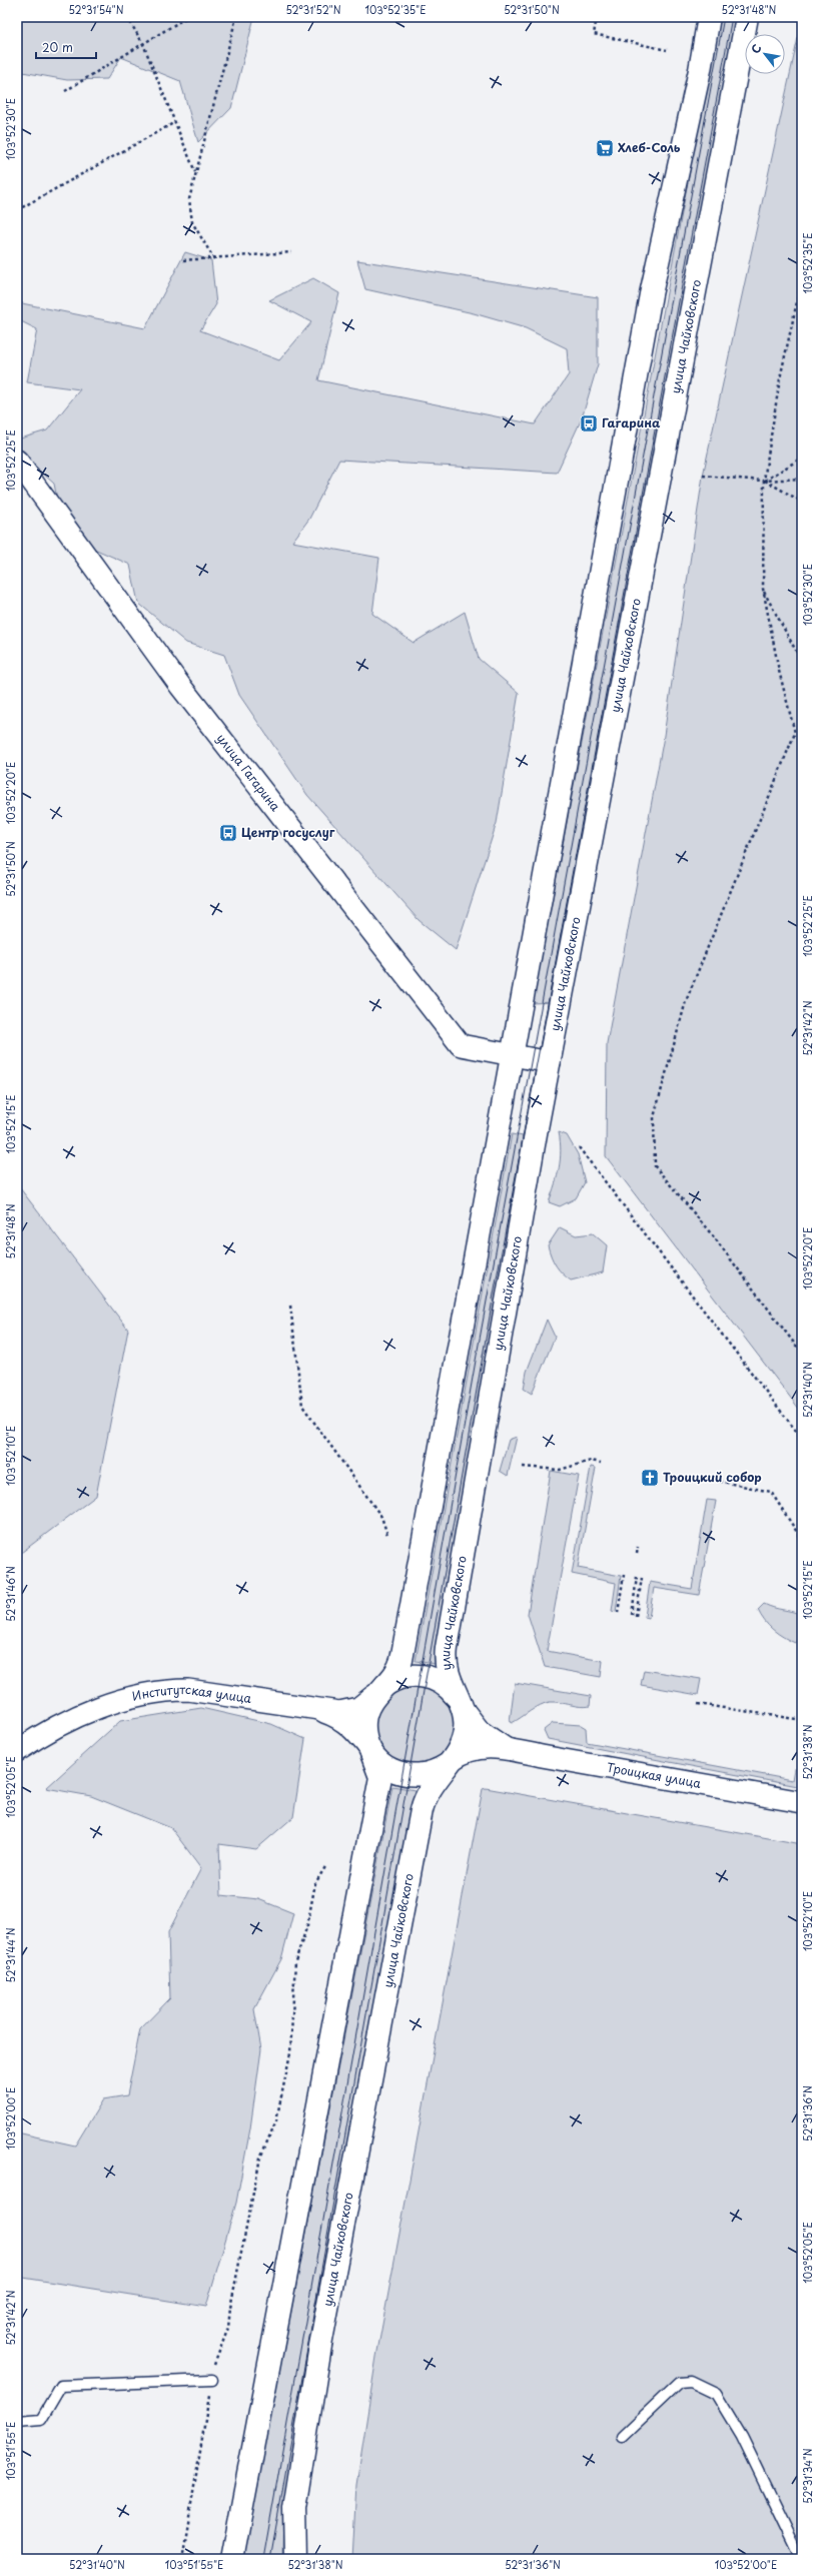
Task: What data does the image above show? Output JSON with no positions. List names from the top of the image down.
{
  "streets": {
    "main road": ["улица Чайковского", "Институтская улица"],
    "street": ["улица Гагарина", "Троицкая улица"]
  },
  "crossings": [
    ["улица Чайковского", "улица Гагарина"],
    ["улица Чайковского", "Институтская улица"],
    ["улица Гагарина", "Институтская улица"]
  ],
  "places": {
    "supermarket": ["Хлеб-Соль"],
    "bus stop": ["Гагарина", "Центр госуслуг"],
    "church": ["Троицкий собор"]
  },
  "scale_bar": "20 m",
  "north": "top left",
  "coordinates": [
    "52°31'54\"N",
    "52°31'52\"N",
    "103°52'35\"E",
    "52°31'50\"N",
    "52°31'48\"N",
    "103°52'30\"E",
    "103°52'25\"E",
    "103°52'20\"E",
    "52°31'42\"N",
    "103°52'15\"E",
    "52°31'40\"N",
    "103°52'10\"E",
    "52°31'46\"N",
    "52°31'38\"N",
    "103°52'05\"E",
    "52°31'44\"N",
    "52°31'36\"N",
    "103°52'00\"E",
    "103°51'55\"E",
    "52°31'34\"N"
  ]
}
